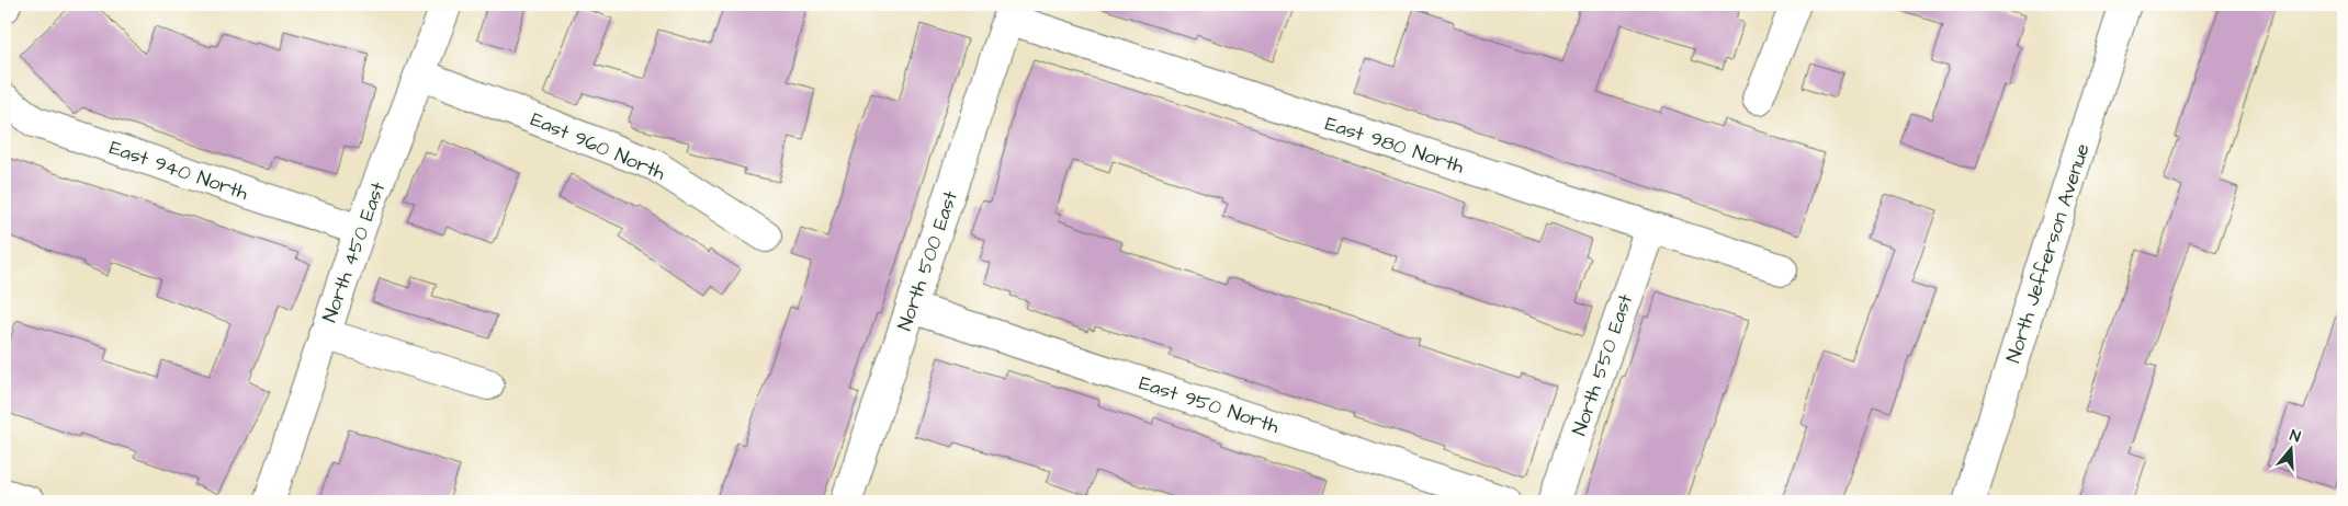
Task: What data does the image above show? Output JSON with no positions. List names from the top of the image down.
{
  "streets": {
    "street": [
      "East 980 North",
      "East 960 North",
      "East 940 North",
      "North 450 East",
      "North Jefferson Avenue",
      "North 500 East",
      "North 550 East",
      "East 950 North"
    ]
  },
  "crossings": [
    ["East 980 North", "North 500 East"],
    ["East 980 North", "North 550 East"],
    ["East 960 North", "North 450 East"],
    ["East 940 North", "North 450 East"],
    ["North 500 East", "East 950 North"]
  ],
  "north": "top"
}
